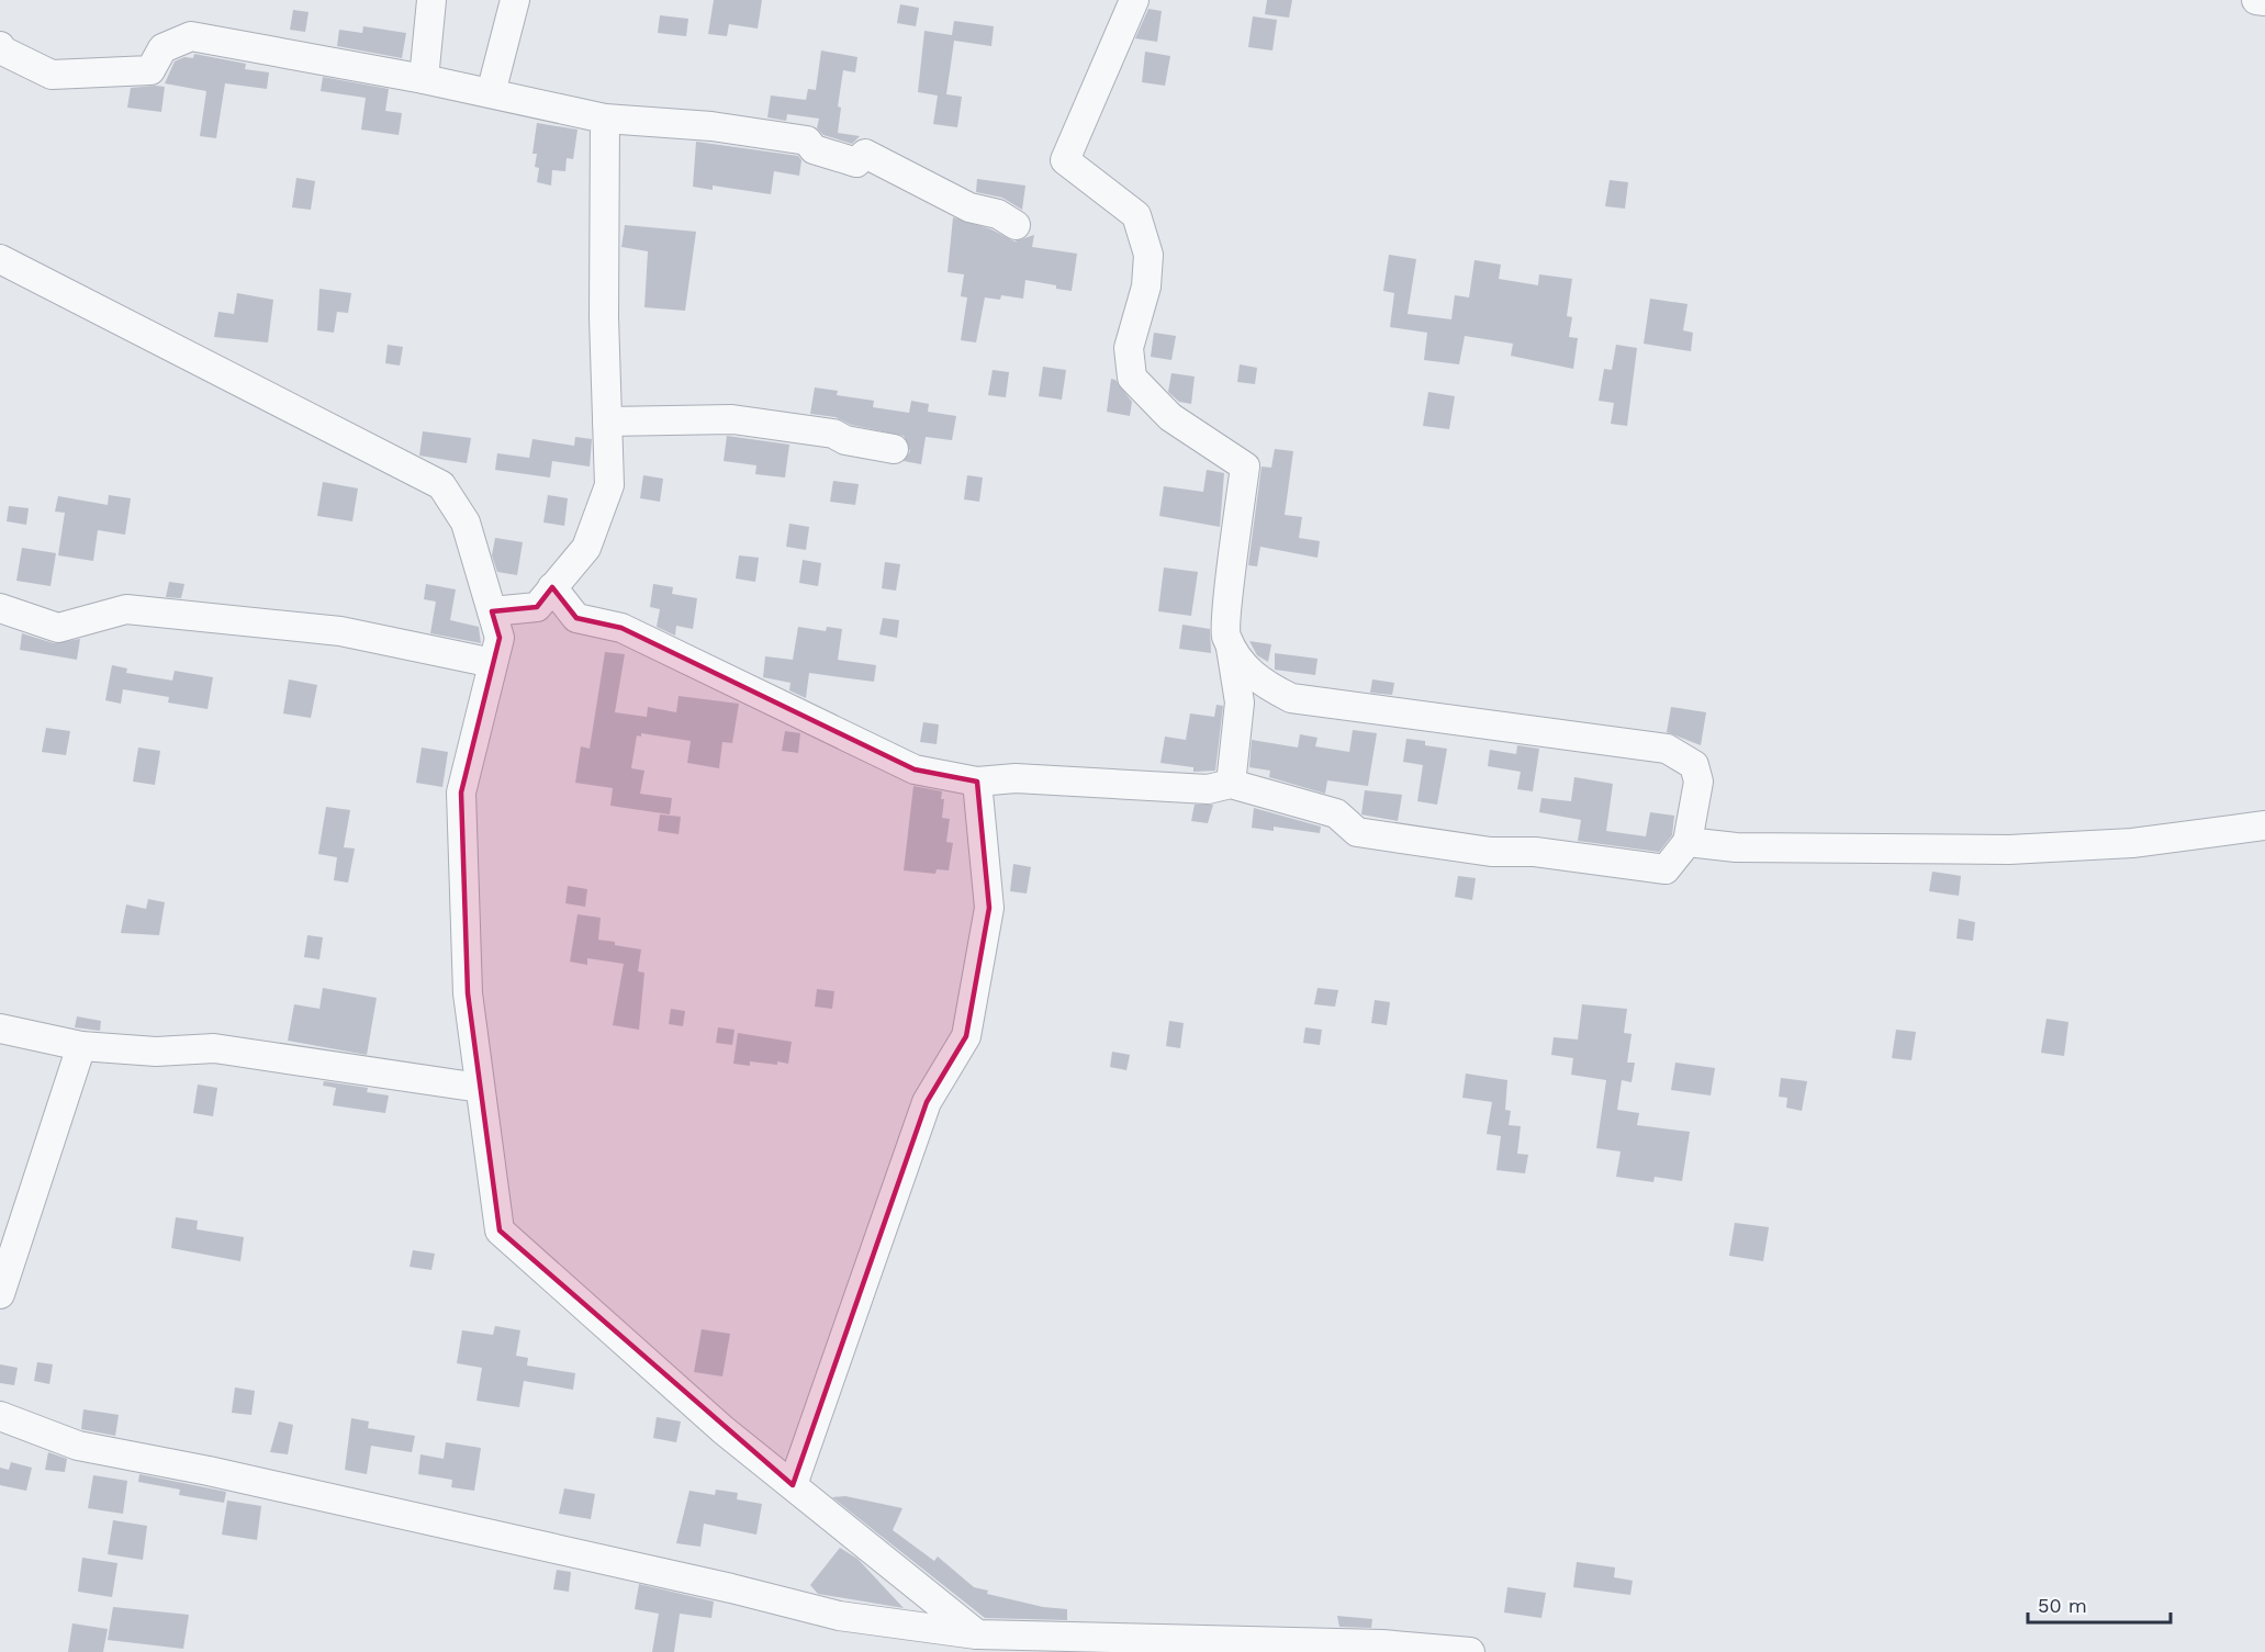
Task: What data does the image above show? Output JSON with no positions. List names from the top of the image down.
{
  "scale_bar": "50 m"
}
